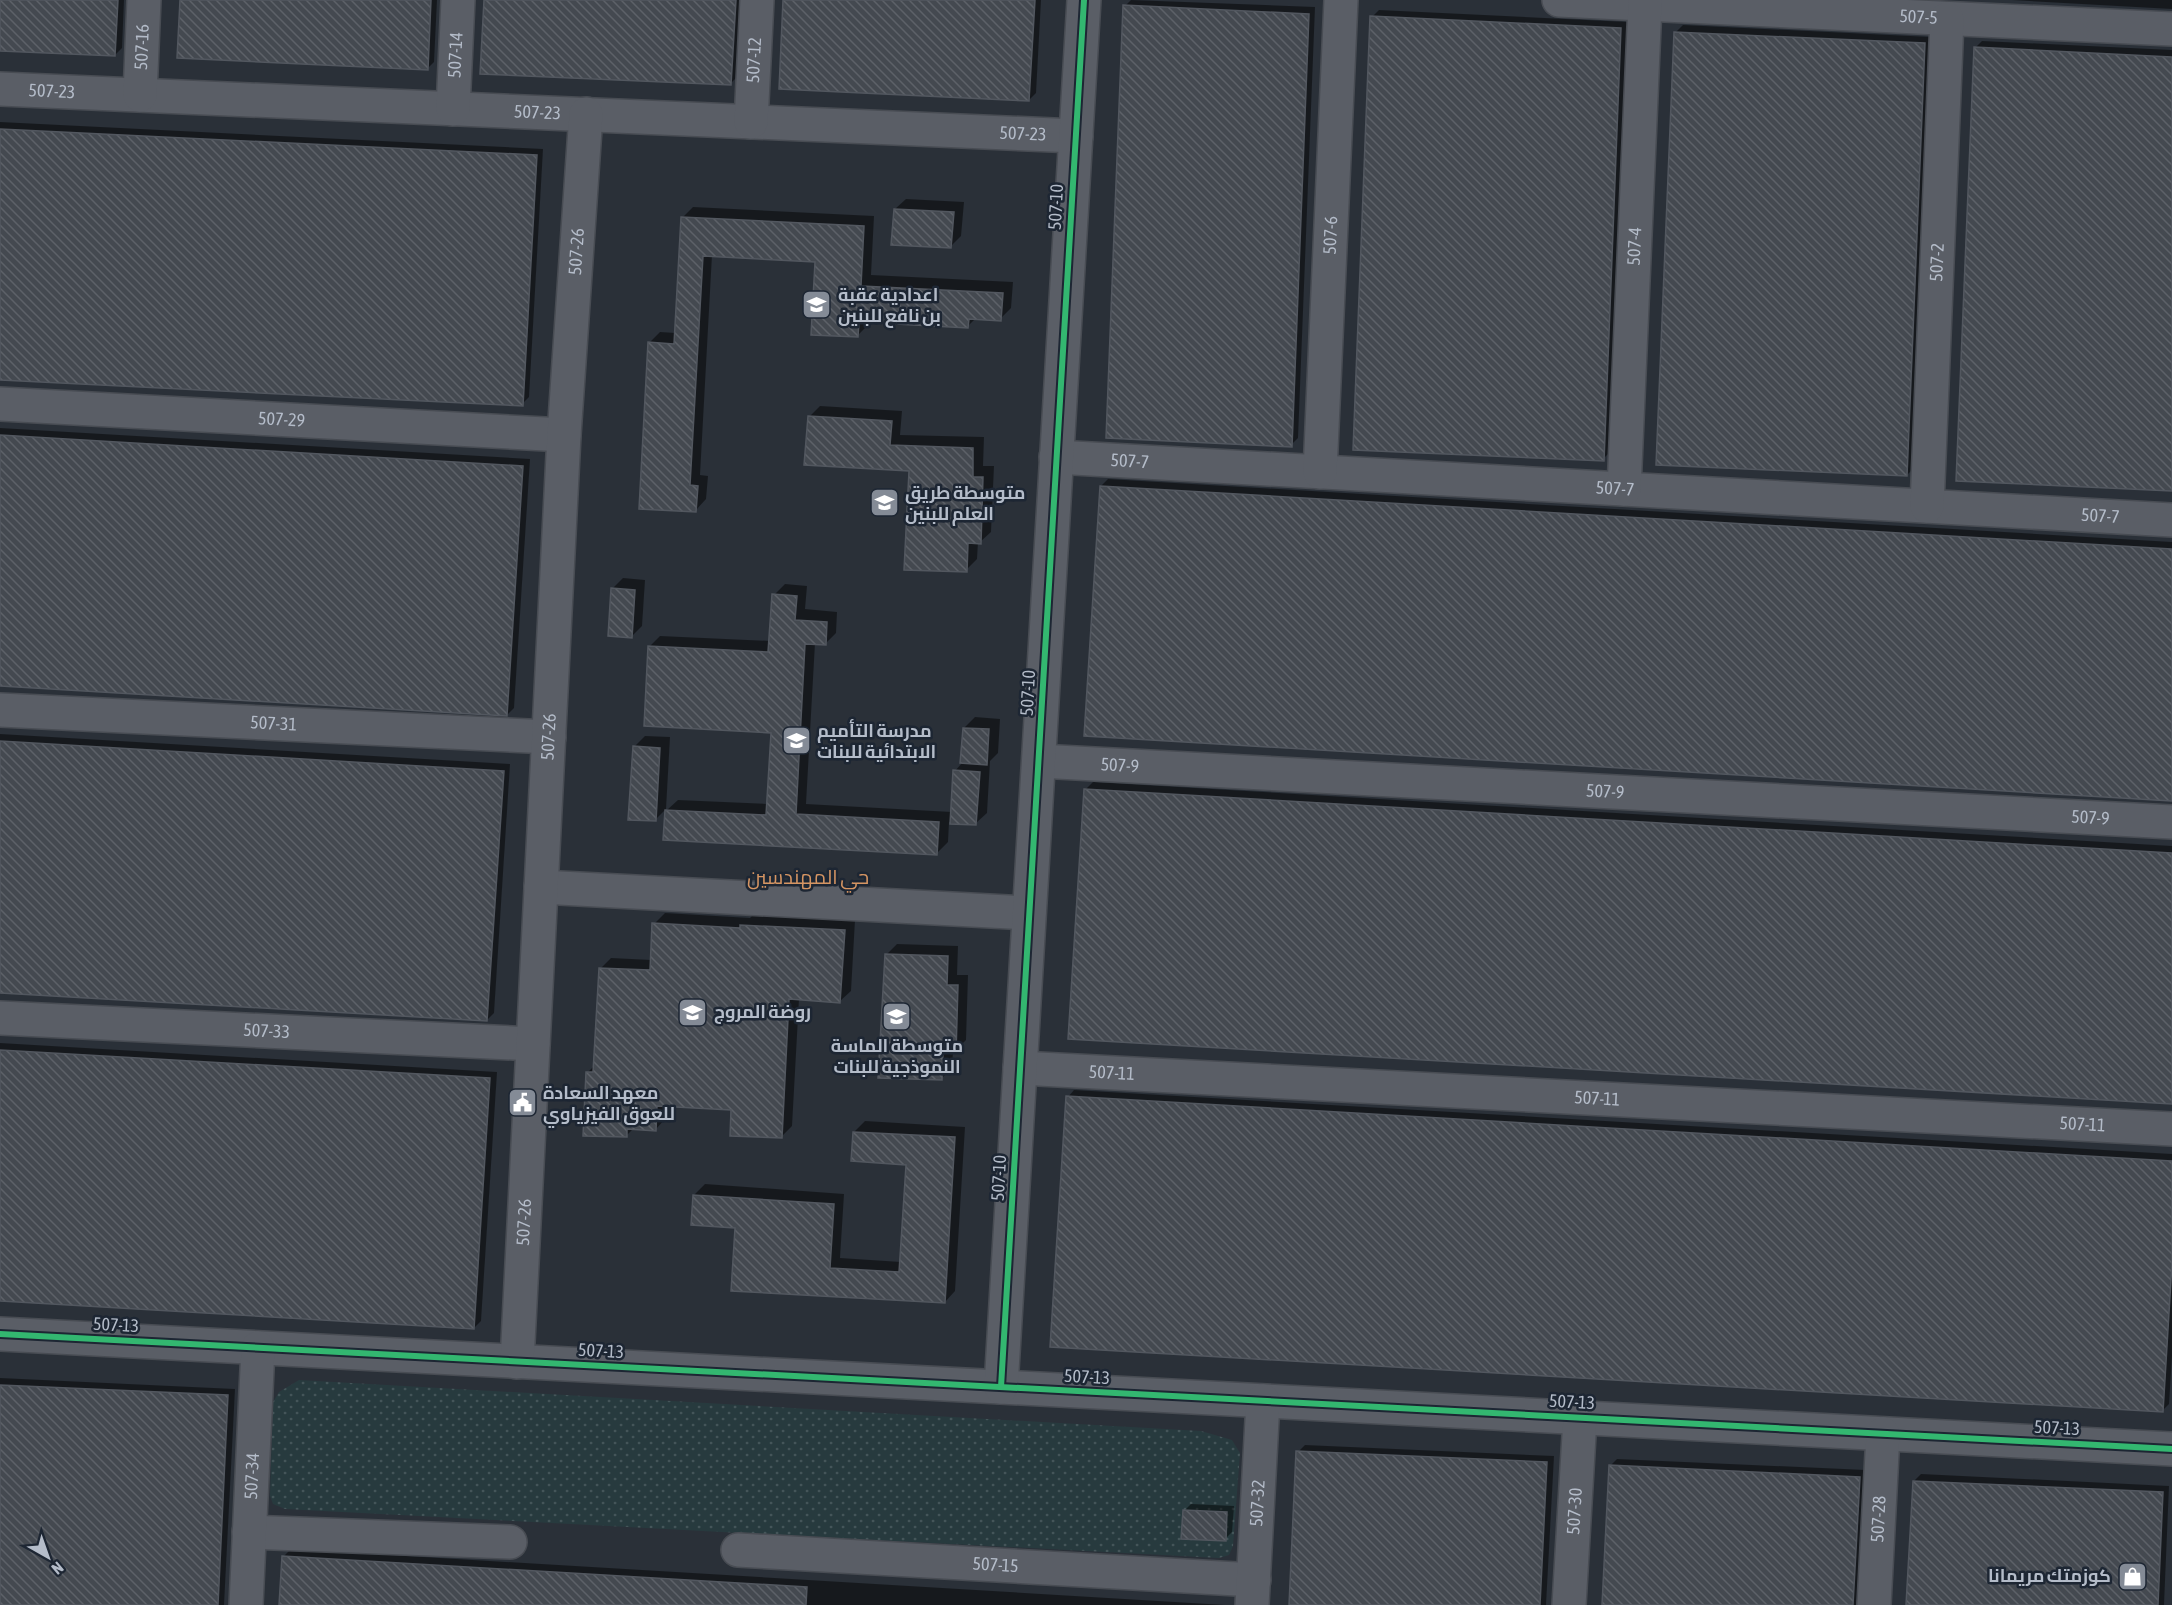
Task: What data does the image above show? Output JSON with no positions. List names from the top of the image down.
{
  "streets": {
    "street": [
      "507-5",
      "507-16",
      "507-14",
      "507-12",
      "507-23",
      "507-10",
      "507-6",
      "507-4",
      "507-26",
      "507-2",
      "507-29",
      "507-7",
      "507-31",
      "507-9",
      "507-33",
      "507-11",
      "507-13",
      "507-34",
      "507-32",
      "507-30",
      "507-28",
      "507-15"
    ]
  },
  "crossings": [
    ["507-5", "507-4"],
    ["507-5", "507-2"],
    ["507-16", "507-23"],
    ["507-14", "507-23"],
    ["507-12", "507-23"],
    ["507-23", "507-10"],
    ["507-23", "507-26"],
    ["507-10", "507-7"],
    ["507-10", "507-9"],
    ["507-10", "507-11"],
    ["507-10", "507-13"],
    ["507-6", "507-7"],
    ["507-4", "507-7"],
    ["507-26", "507-29"],
    ["507-26", "507-31"],
    ["507-26", "507-33"],
    ["507-26", "507-13"],
    ["507-2", "507-7"],
    ["507-13", "507-34"],
    ["507-13", "507-32"],
    ["507-13", "507-30"],
    ["507-13", "507-28"],
    ["507-32", "507-15"]
  ],
  "districts": ["حي المهندسين"],
  "places": {
    "school or university": [
      "اعدادية عقبة بن نافع للبنين",
      "متوسطة طريق العلم للبنين",
      "مدرسة التأميم الابتدائية للبنات",
      "روضة المروج",
      "متوسطة الماسة النموذجية للبنات"
    ],
    "public building": ["معهد السعادة للعوق الفيزياوي"],
    "shop": ["كوزمتك مريمانا"]
  },
  "north": "bottom right"
}
